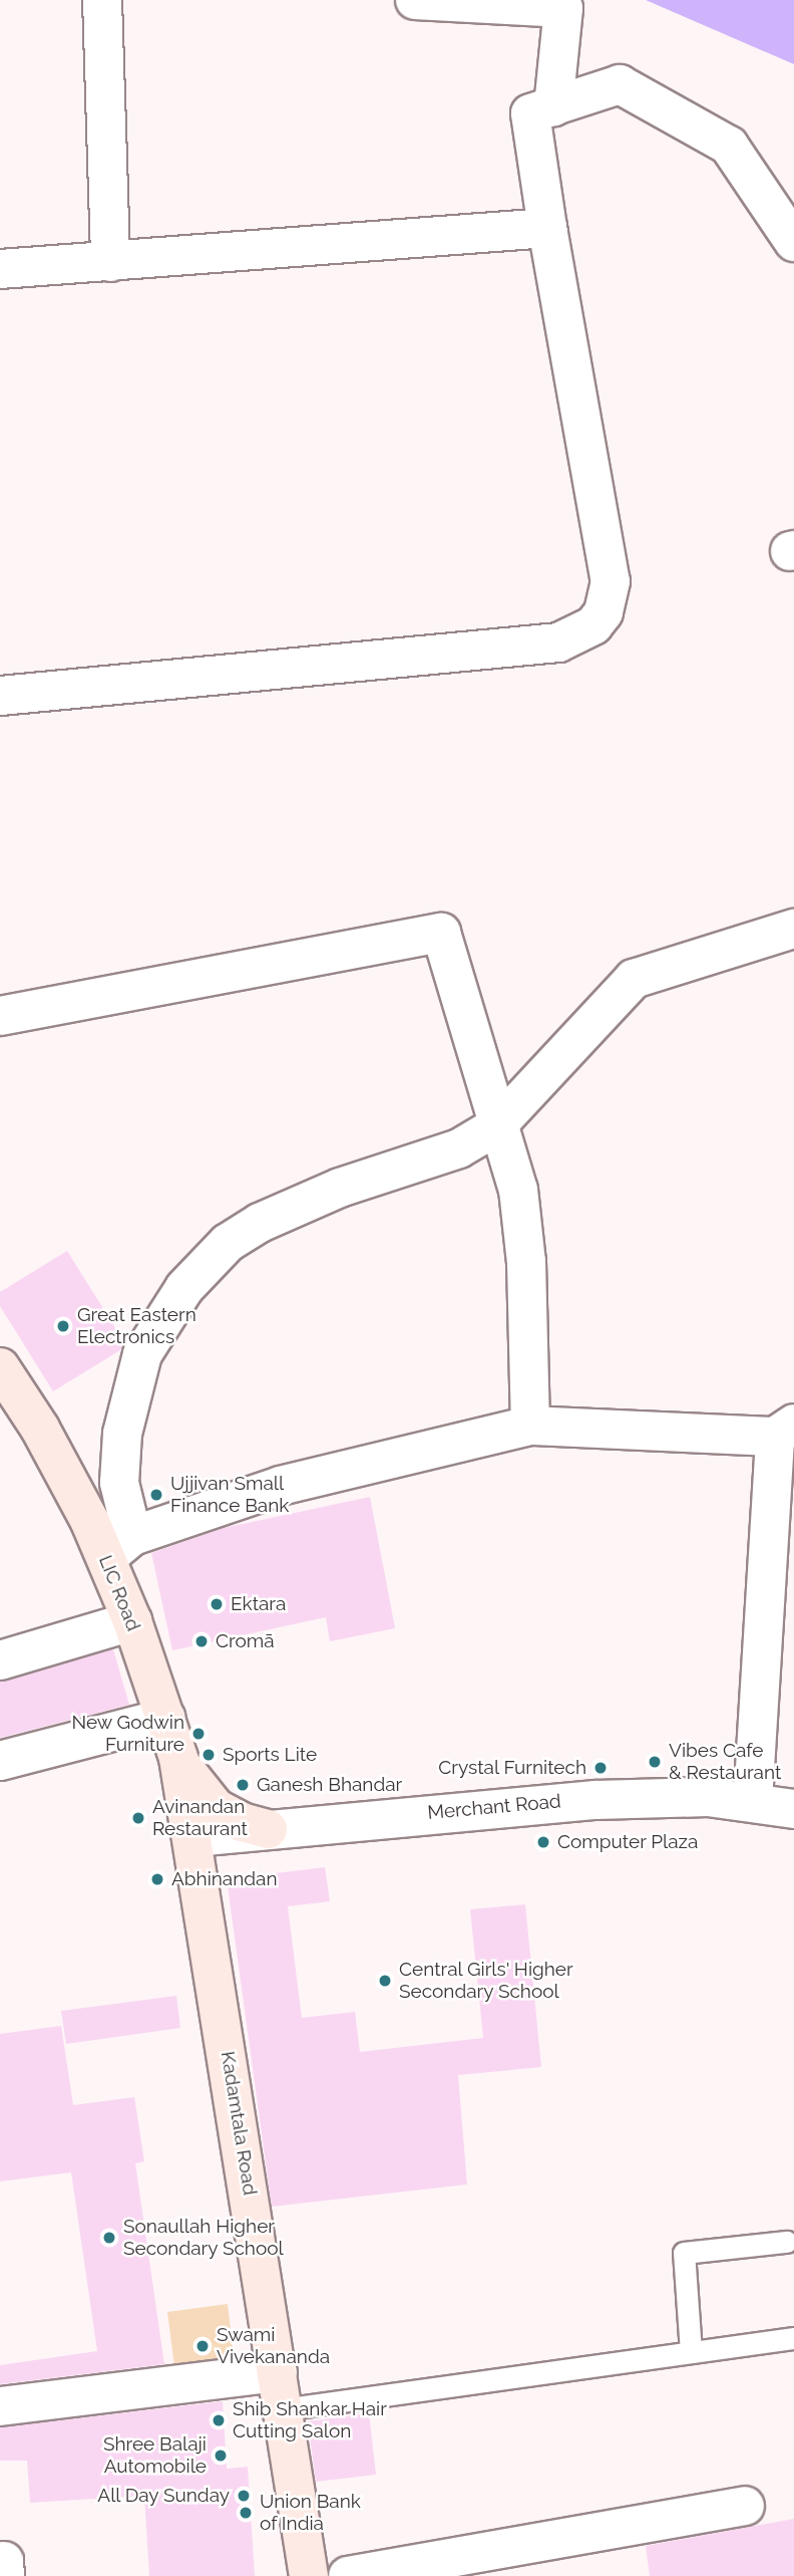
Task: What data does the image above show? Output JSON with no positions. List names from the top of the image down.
{
  "streets": {
    "main road": ["LIC Road", "Kadamtala Road"],
    "street": ["Merchant Road"]
  },
  "crossings": [
    ["LIC Road", "Merchant Road"],
    ["LIC Road", "Kadamtala Road"],
    ["Merchant Road", "Kadamtala Road"]
  ],
  "places": [
    "Great Eastern Electronics",
    "Ujjivan Small Finance Bank",
    "Ektara",
    "Cromā",
    "New Godwin Furniture",
    "Sports Lite",
    "Vibes Cafe & Restaurant",
    "Crystal Furnitech",
    "Ganesh Bhandar",
    "Avinandan Restaurant",
    "Computer Plaza",
    "Abhinandan",
    "Central Girls' Higher Secondary School",
    "Sonaullah Higher Secondary School",
    "Swami Vivekananda",
    "Shib Shankar Hair Cutting Salon",
    "Shree Balaji Automobile",
    "All Day Sunday",
    "Union Bank of India"
  ]
}
